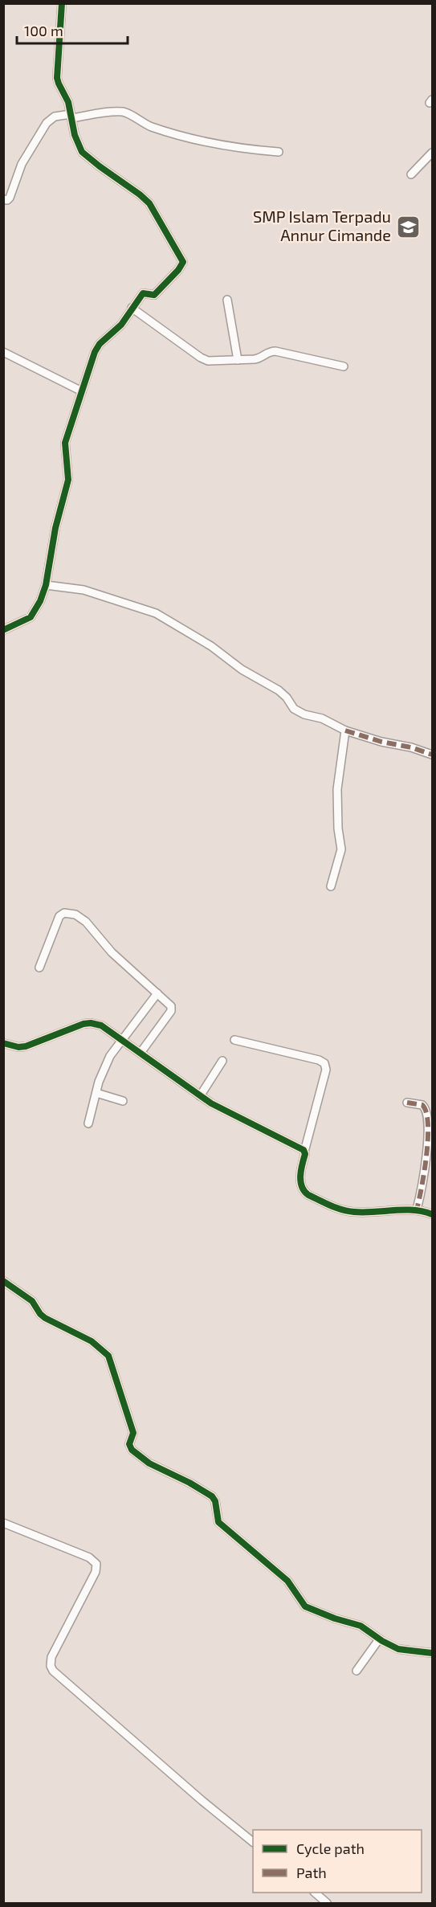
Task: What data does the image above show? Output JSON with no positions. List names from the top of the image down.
{
  "places": {
    "school or university": ["SMP Islam Terpadu Annur Cimande"]
  },
  "legend": ["Cycle path", "Path"],
  "scale_bar": "100 m"
}
